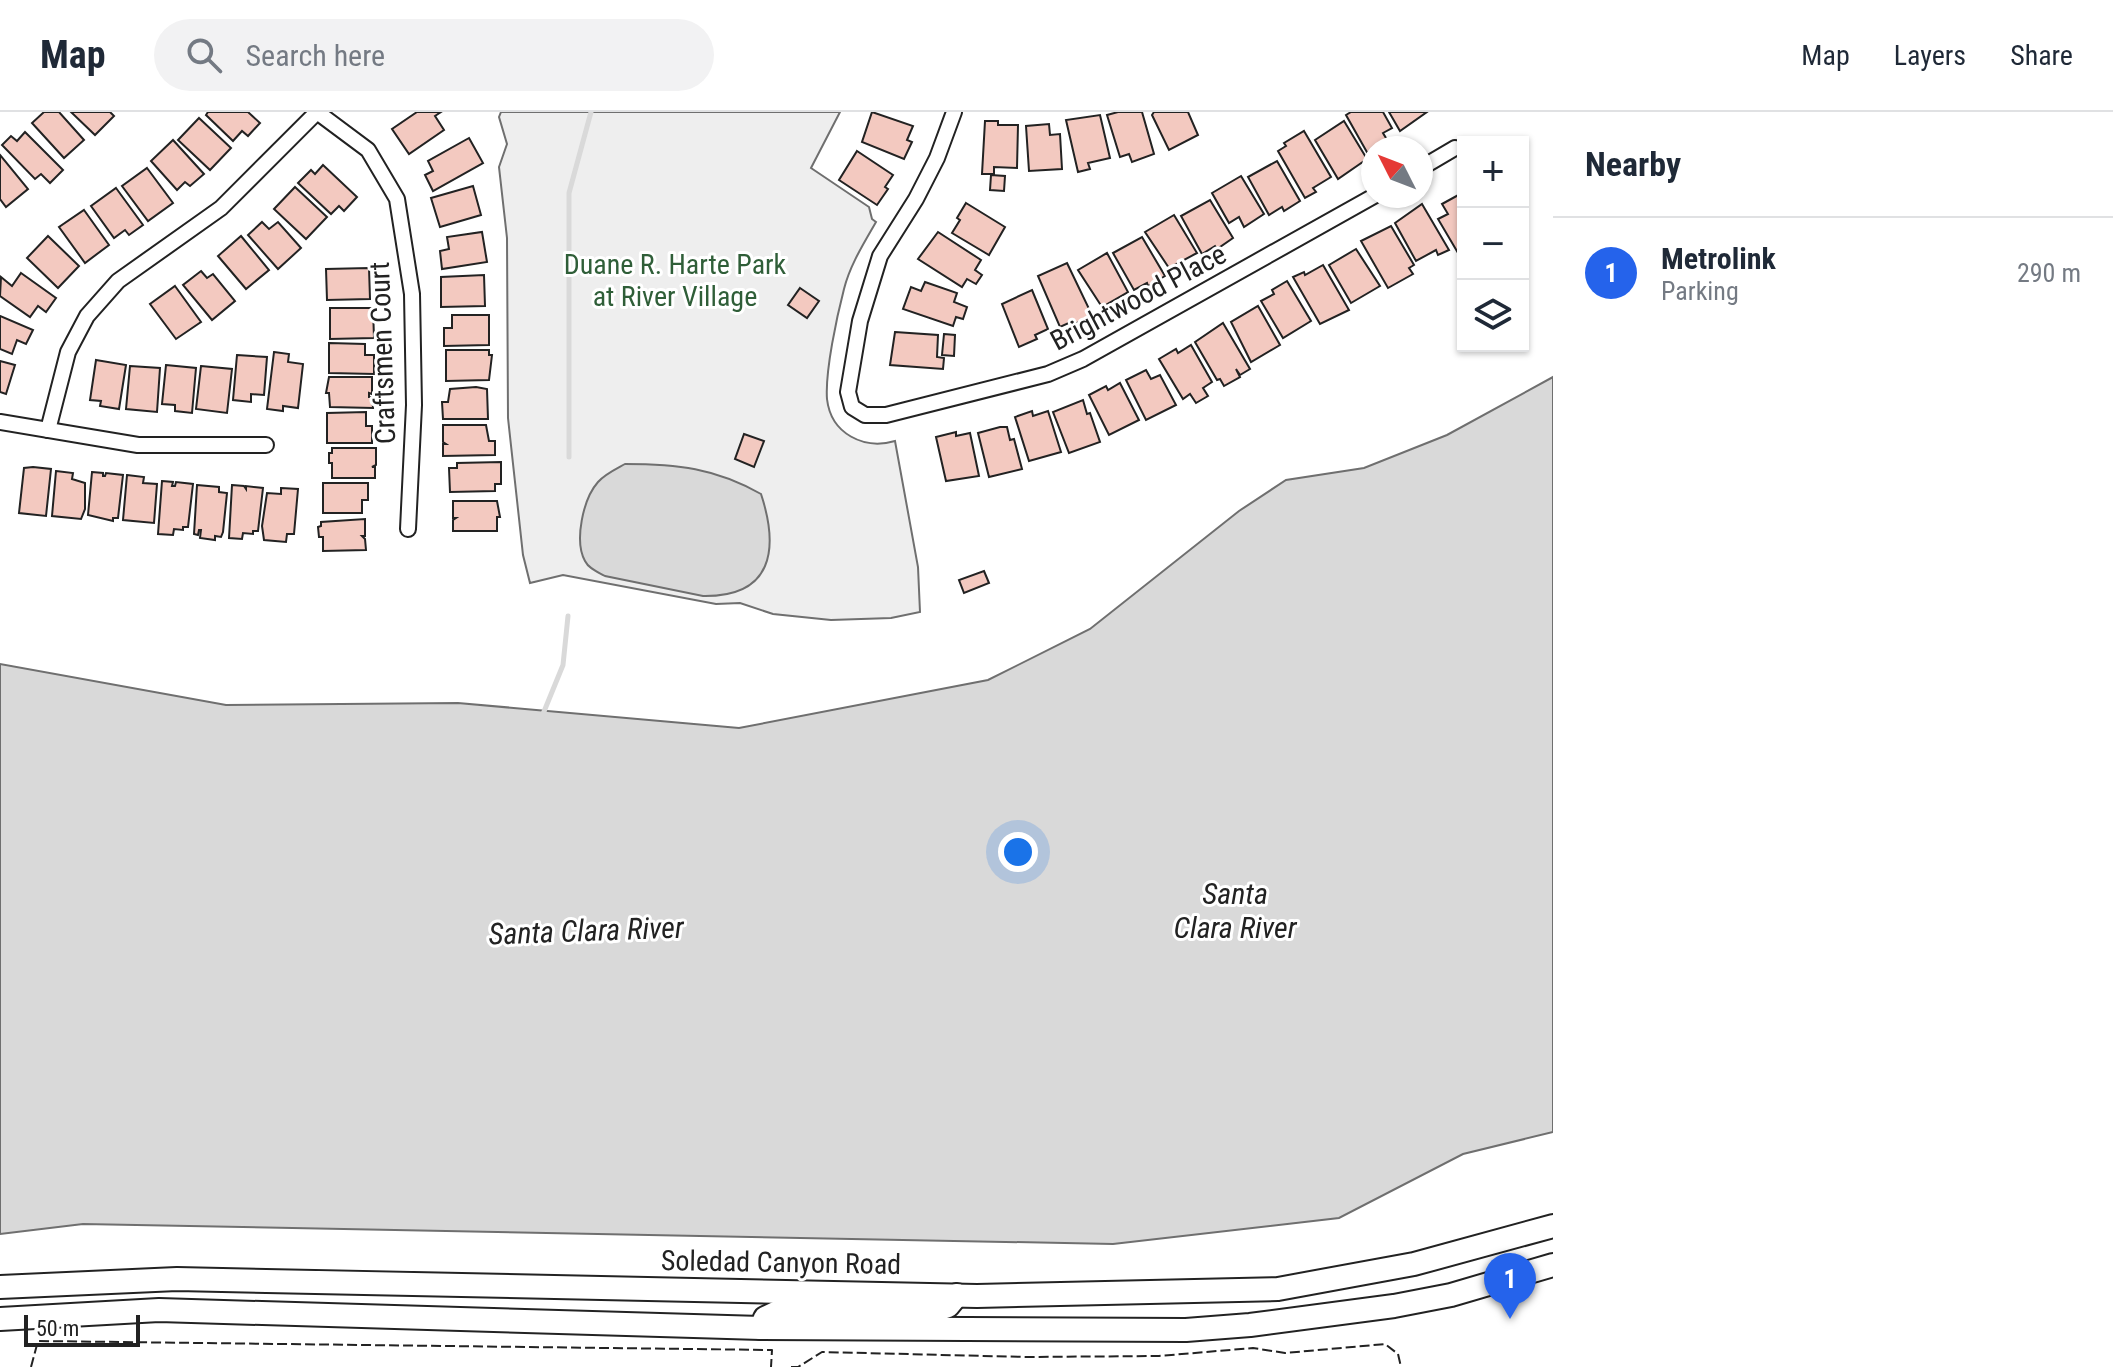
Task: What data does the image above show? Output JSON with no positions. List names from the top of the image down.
{
  "streets": {
    "main road": ["Soledad Canyon Road"],
    "street": ["Brightwood Place", "Craftsmen Court"]
  },
  "water": ["Santa Clara River"],
  "parks": ["Duane R. Harte Park at River Village"],
  "scale_bar": "50 m",
  "north": "top left",
  "page": {
    "header": "Map",
    "search": "Search here",
    "nav": ["Map", "Layers", "Share"],
    "heading": "Nearby",
    "map_buttons": ["+", "−"],
    "list": [
      {
        "mark": "1",
        "name": "Metrolink",
        "note": "Parking",
        "value": "290 m"
      }
    ],
    "pins": "1",
    "scale": "50 m"
  }
}
